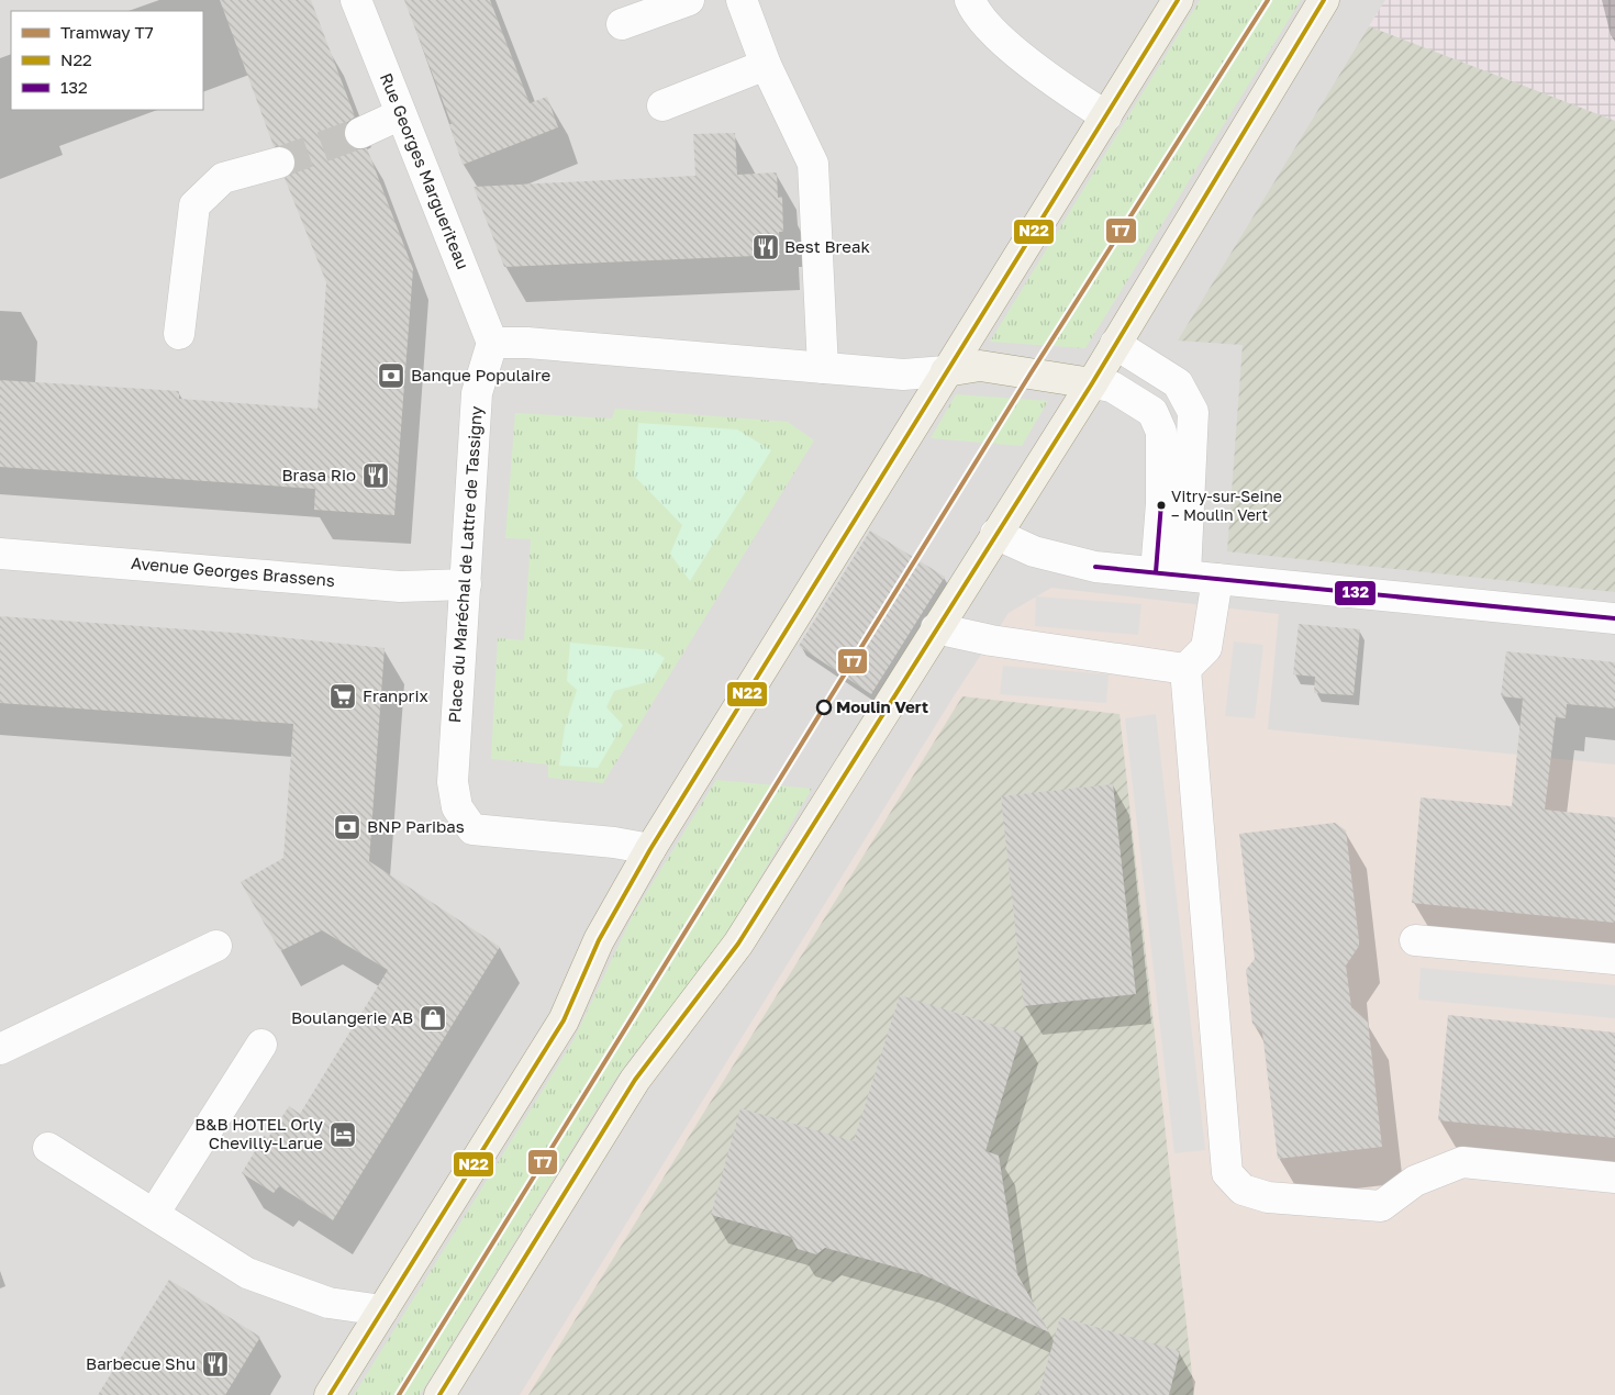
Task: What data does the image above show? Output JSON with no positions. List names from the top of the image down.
{
  "streets": {
    "street": ["Rue Georges Margueriteau", "Place du Maréchal de Lattre de Tassigny", "Avenue Georges Brassens"]
  },
  "crossings": [
    ["Rue Georges Margueriteau", "Place du Maréchal de Lattre de Tassigny"],
    ["Place du Maréchal de Lattre de Tassigny", "Avenue Georges Brassens"]
  ],
  "places": {
    "restaurant": ["Best Break", "Brasa Rio", "Barbecue Shu"],
    "bank": ["Banque Populaire", "BNP Paribas"],
    "other": ["Vitry-sur-Seine – Moulin Vert", "Moulin Vert"],
    "supermarket": ["Franprix"],
    "shop": ["Boulangerie AB"],
    "hotel": ["B&B HOTEL Orly Chevilly-Larue"]
  },
  "lines": ["tram line T7", "transit line N22", "transit line 132"],
  "legend": ["Tramway T7", "N22", "132"]
}
